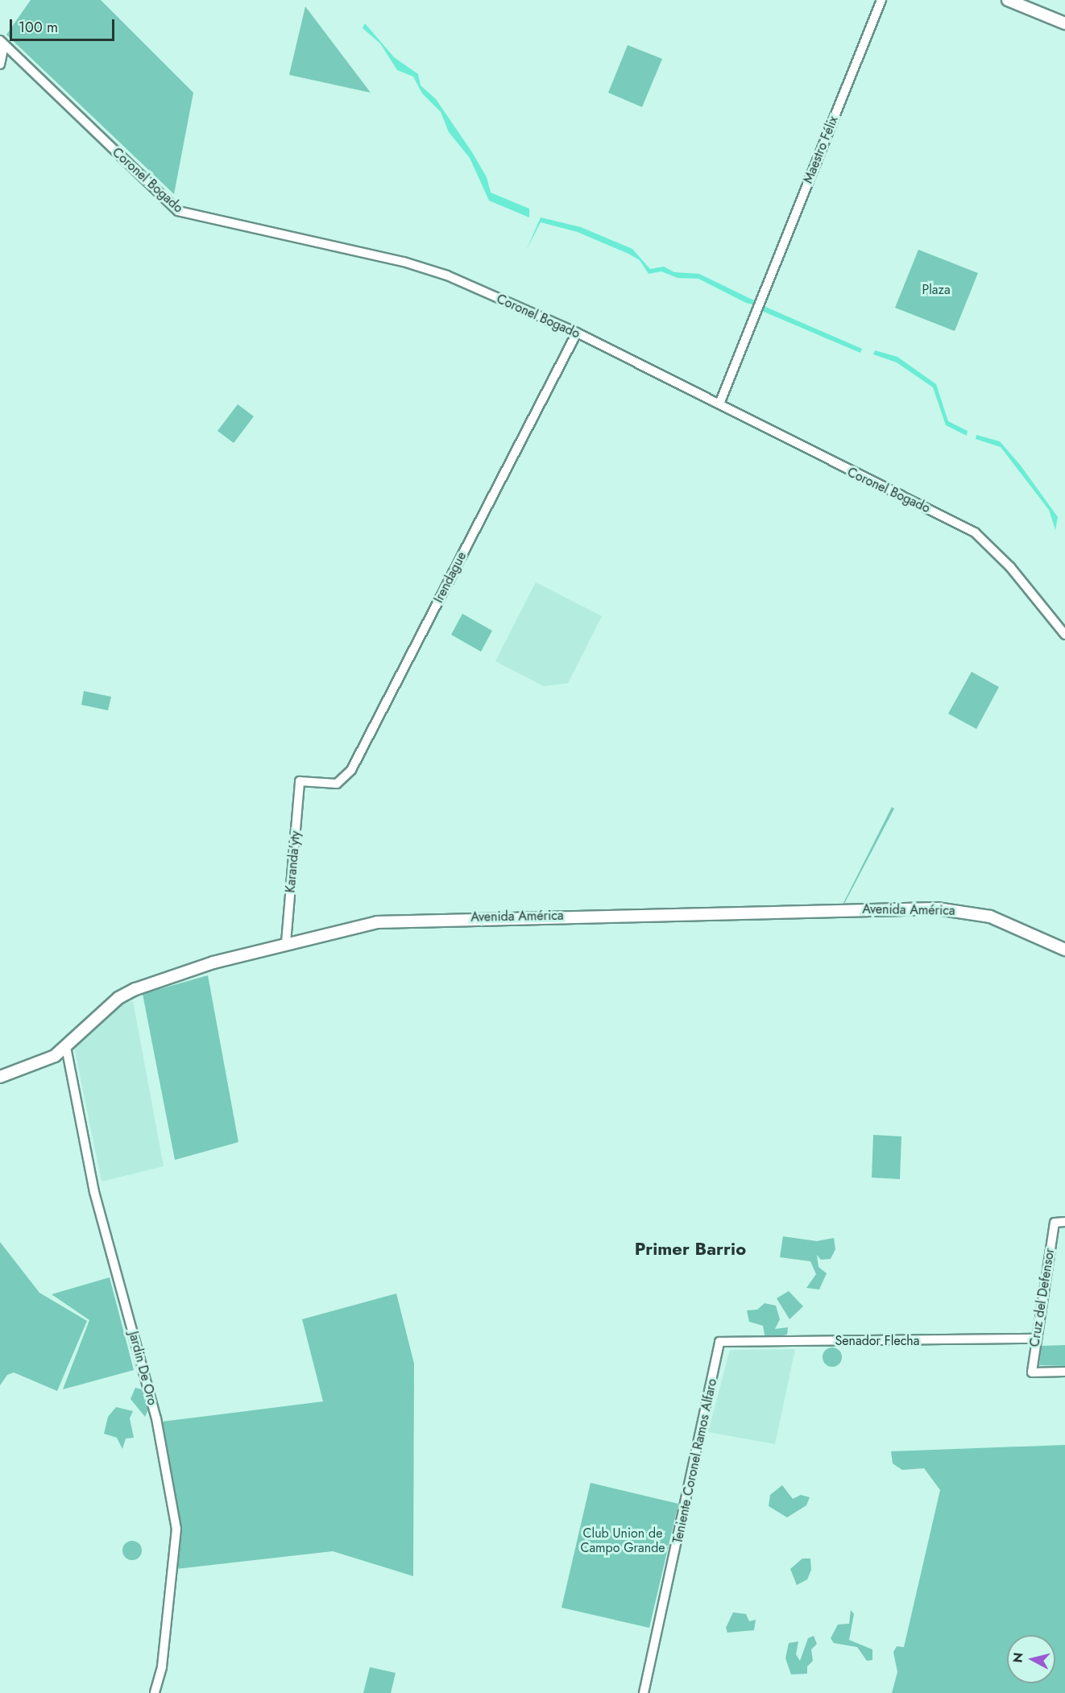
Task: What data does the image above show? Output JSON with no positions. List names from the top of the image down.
{
  "streets": {
    "main road": ["Avenida América"],
    "street": [
      "Maestro Félix",
      "Coronel Bogado",
      "Irendague",
      "Karanda'yty",
      "Cruz del Defensor",
      "Senador Flecha",
      "Jardin De Oro",
      "Teniente Coronel Ramos Alfaro"
    ]
  },
  "crossings": [
    ["Maestro Félix", "Coronel Bogado"],
    ["Coronel Bogado", "Irendague"],
    ["Irendague", "Karanda'yty"],
    ["Karanda'yty", "Avenida América"],
    ["Avenida América", "Jardin De Oro"],
    ["Cruz del Defensor", "Senador Flecha"],
    ["Senador Flecha", "Teniente Coronel Ramos Alfaro"]
  ],
  "districts": ["Primer Barrio"],
  "parks": ["Plaza", "Club Union de Campo Grande"],
  "scale_bar": "100 m",
  "north": "left"
}
